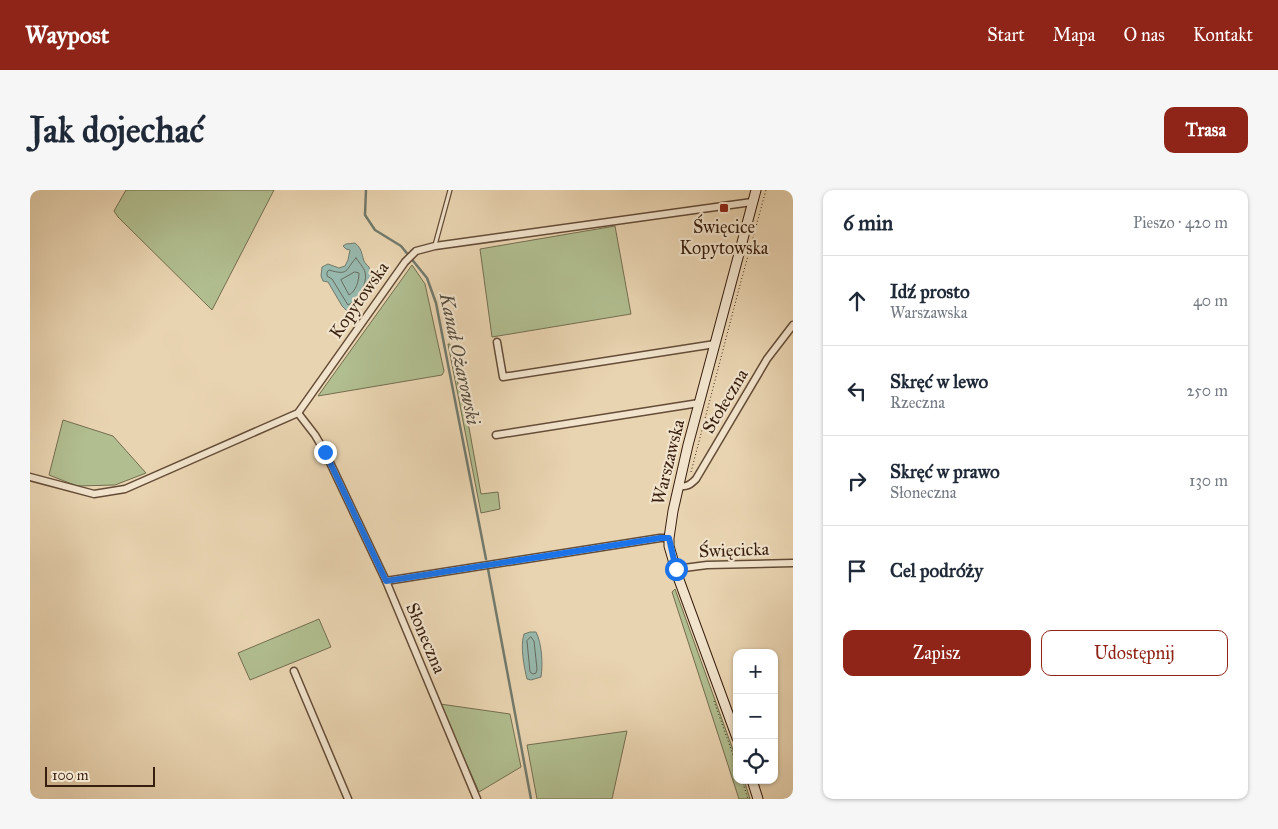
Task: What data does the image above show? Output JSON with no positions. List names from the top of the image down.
{
  "streets": {
    "main road": ["Warszawska"],
    "street": [
      "Kopytowska",
      "Stołeczna",
      "Święcicka",
      "Słoneczna"
    ]
  },
  "crossings": [
    ["Kopytowska", "Warszawska"],
    ["Kopytowska", "Słoneczna"],
    ["Stołeczna", "Warszawska"],
    ["Warszawska", "Święcicka"]
  ],
  "water": ["Kanał Ożarowski"],
  "places": {
    "transit": ["Święcice Kopytowska"]
  },
  "scale_bar": "100 m",
  "page": {
    "header": "Waypost",
    "nav": [
      "Start",
      "Mapa",
      "O nas",
      "Kontakt"
    ],
    "buttons": [
      "Trasa",
      ["Zapisz", "Udostępnij"]
    ],
    "title": "Jak dojechać",
    "heading": ["6 min", "Pieszo · 420 m"],
    "list": [
      ["Idź prosto", "Warszawska", "40 m"],
      ["Skręć w lewo", "Rzeczna", "250 m"],
      ["Skręć w prawo", "Słoneczna", "130 m"],
      "Cel podróży"
    ],
    "map_buttons": ["+", "−"],
    "scale": "100 m"
  }
}
